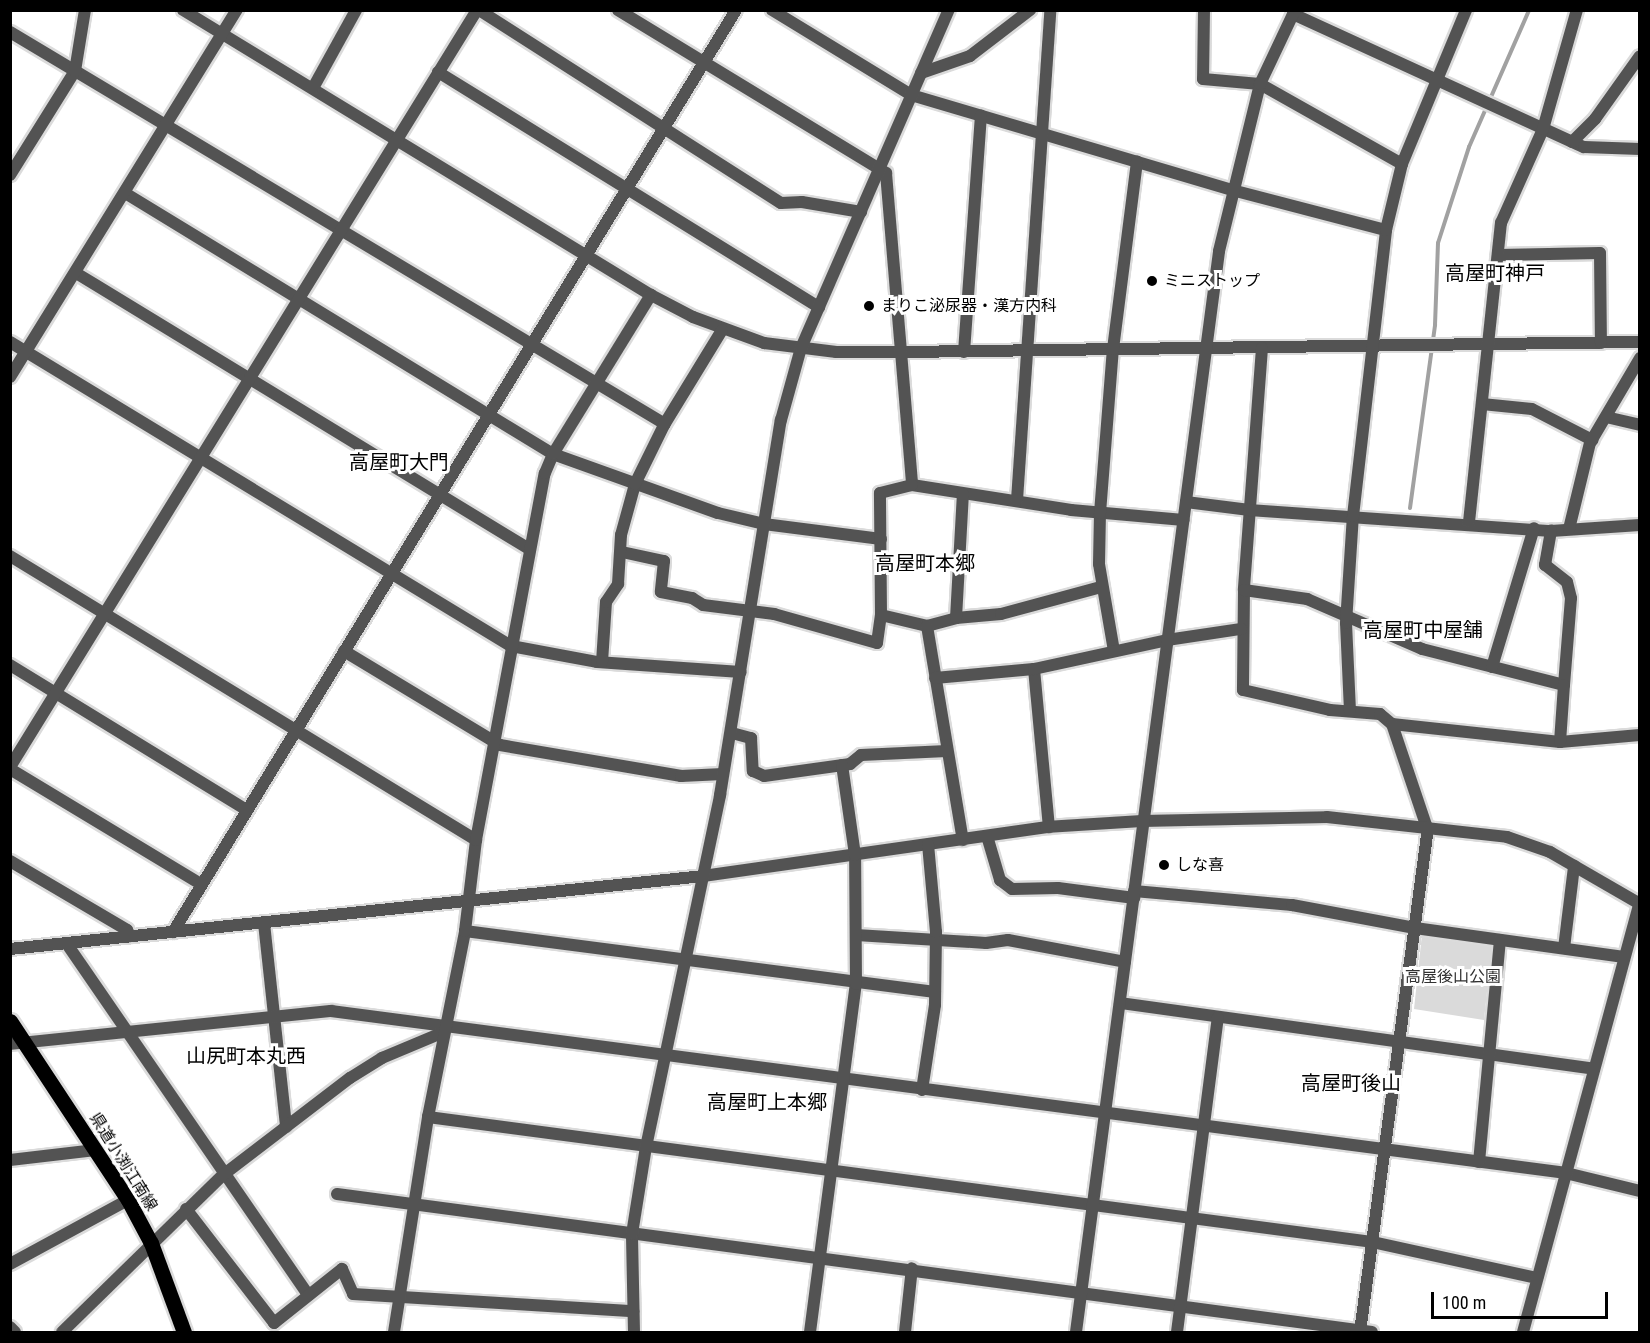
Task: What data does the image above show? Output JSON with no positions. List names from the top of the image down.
{
  "streets": {
    "main road": ["県道小渕江南線"]
  },
  "districts": [
    "高屋町神戸",
    "高屋町大門",
    "高屋町本郷",
    "高屋町中屋舗",
    "山尻町本丸西",
    "高屋町後山",
    "高屋町上本郷"
  ],
  "parks": ["高屋後山公園"],
  "places": ["ミニストップ", "まりこ泌尿器・漢方内科", "しな喜"],
  "scale_bar": "100 m"
}
